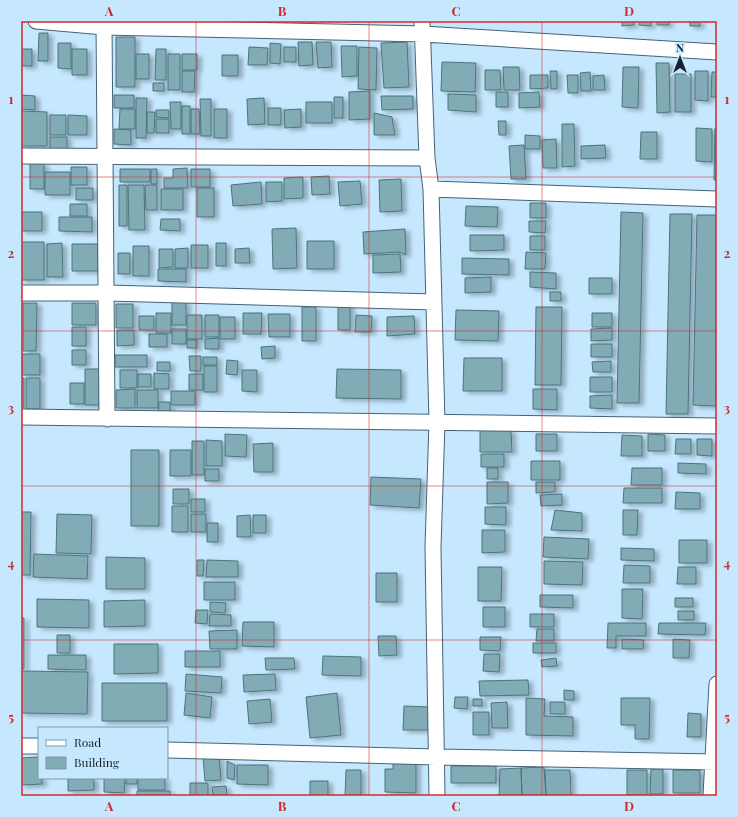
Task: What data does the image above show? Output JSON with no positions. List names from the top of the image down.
{
  "legend": ["Road", "Building"],
  "north": "top",
  "grid": {
    "columns": [
      "A",
      "B",
      "C",
      "D"
    ],
    "rows": [
      "1",
      "2",
      "3",
      "4",
      "5"
    ]
  }
}
